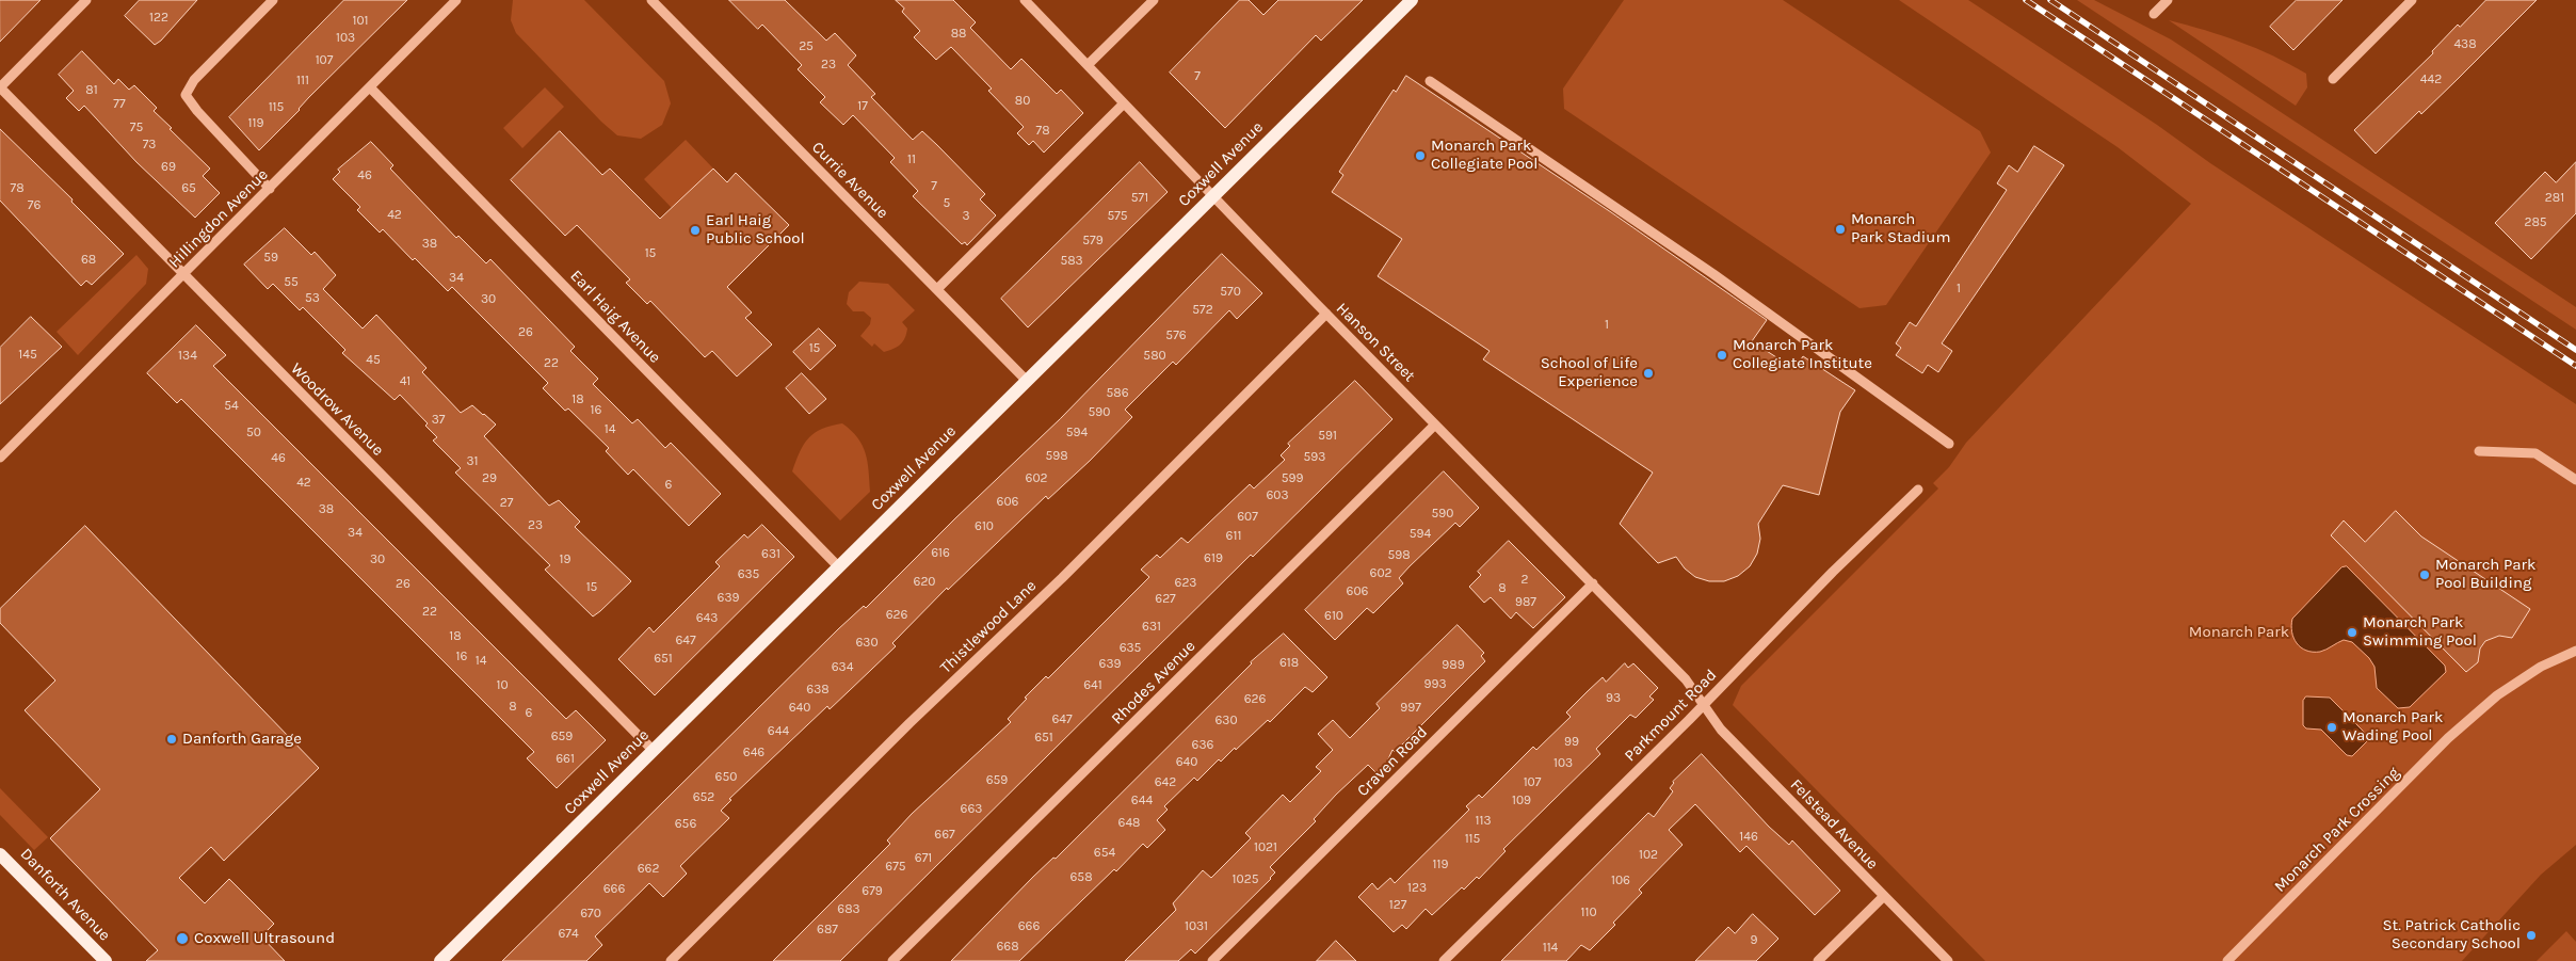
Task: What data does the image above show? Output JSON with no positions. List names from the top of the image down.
{
  "streets": {
    "main road": ["Coxwell Avenue", "Danforth Avenue"],
    "street": [
      "Currie Avenue",
      "Hillingdon Avenue",
      "Earl Haig Avenue",
      "Hanson Street",
      "Woodrow Avenue",
      "Thistlewood Lane",
      "Rhodes Avenue",
      "Parkmount Road",
      "Craven Road",
      "Felstead Avenue",
      "Monarch Park Crossing"
    ]
  },
  "crossings": [
    ["Coxwell Avenue", "Currie Avenue"],
    ["Coxwell Avenue", "Earl Haig Avenue"],
    ["Coxwell Avenue", "Hanson Street"],
    ["Coxwell Avenue", "Woodrow Avenue"],
    ["Hillingdon Avenue", "Earl Haig Avenue"],
    ["Hillingdon Avenue", "Woodrow Avenue"],
    ["Hanson Street", "Thistlewood Lane"],
    ["Hanson Street", "Rhodes Avenue"],
    ["Hanson Street", "Parkmount Road"],
    ["Hanson Street", "Craven Road"],
    ["Hanson Street", "Felstead Avenue"],
    ["Parkmount Road", "Felstead Avenue"]
  ],
  "parks": ["Monarch Park"],
  "places": [
    "Monarch Park Collegiate Pool",
    "Monarch Park Stadium",
    "Earl Haig Public School",
    "Monarch Park Collegiate Institute",
    "School of Life Experience",
    "Monarch Park Pool Building",
    "Monarch Park Swimming Pool",
    "Monarch Park Wading Pool",
    "Danforth Garage",
    "St. Patrick Catholic Secondary School",
    "Coxwell Ultrasound"
  ],
  "house_numbers": [
    "122",
    "101",
    "88",
    "103",
    "438",
    "25",
    "107",
    "23",
    "7",
    "442",
    "111",
    "81",
    "80",
    "77",
    "17",
    "115",
    "119",
    "75",
    "78",
    "73",
    "11",
    "69",
    "46",
    "7",
    "78",
    "65",
    "571",
    "281",
    "5",
    "76",
    "42",
    "3",
    "575",
    "285",
    "579",
    "38",
    "15",
    "59",
    "68",
    "583",
    "34",
    "55",
    "1",
    "570",
    "53",
    "30",
    "572",
    "1",
    "26",
    "576",
    "15",
    "145",
    "134",
    "580",
    "45",
    "22",
    "41",
    "586",
    "18",
    "54",
    "16",
    "590",
    "37",
    "14",
    "50",
    "594",
    "591",
    "598",
    "593",
    "46",
    "31",
    "29",
    "602",
    "599",
    "42",
    "6",
    "603",
    "606",
    "27",
    "38",
    "590",
    "607",
    "23",
    "610",
    "34",
    "594",
    "611",
    "616",
    "631",
    "598",
    "619",
    "30",
    "19",
    "602",
    "635",
    "2",
    "620",
    "623",
    "26",
    "15",
    "8",
    "606",
    "639",
    "627",
    "987",
    "22",
    "626",
    "610",
    "643",
    "631",
    "18",
    "647",
    "630",
    "635",
    "16",
    "651",
    "14",
    "618",
    "639",
    "989",
    "634",
    "993",
    "10",
    "641",
    "638",
    "93",
    "626",
    "8",
    "640",
    "997",
    "6",
    "647",
    "630",
    "644",
    "659",
    "651",
    "99",
    "636",
    "646",
    "661",
    "640",
    "103",
    "650",
    "659",
    "642",
    "107",
    "652",
    "644",
    "109",
    "663",
    "113",
    "648",
    "656",
    "667",
    "146",
    "115",
    "1021",
    "654",
    "102",
    "671",
    "119",
    "675",
    "662",
    "658",
    "1025",
    "106",
    "123",
    "666",
    "679",
    "127",
    "683",
    "110",
    "670",
    "666",
    "1031",
    "687",
    "674",
    "9",
    "668",
    "114"
  ]
}
